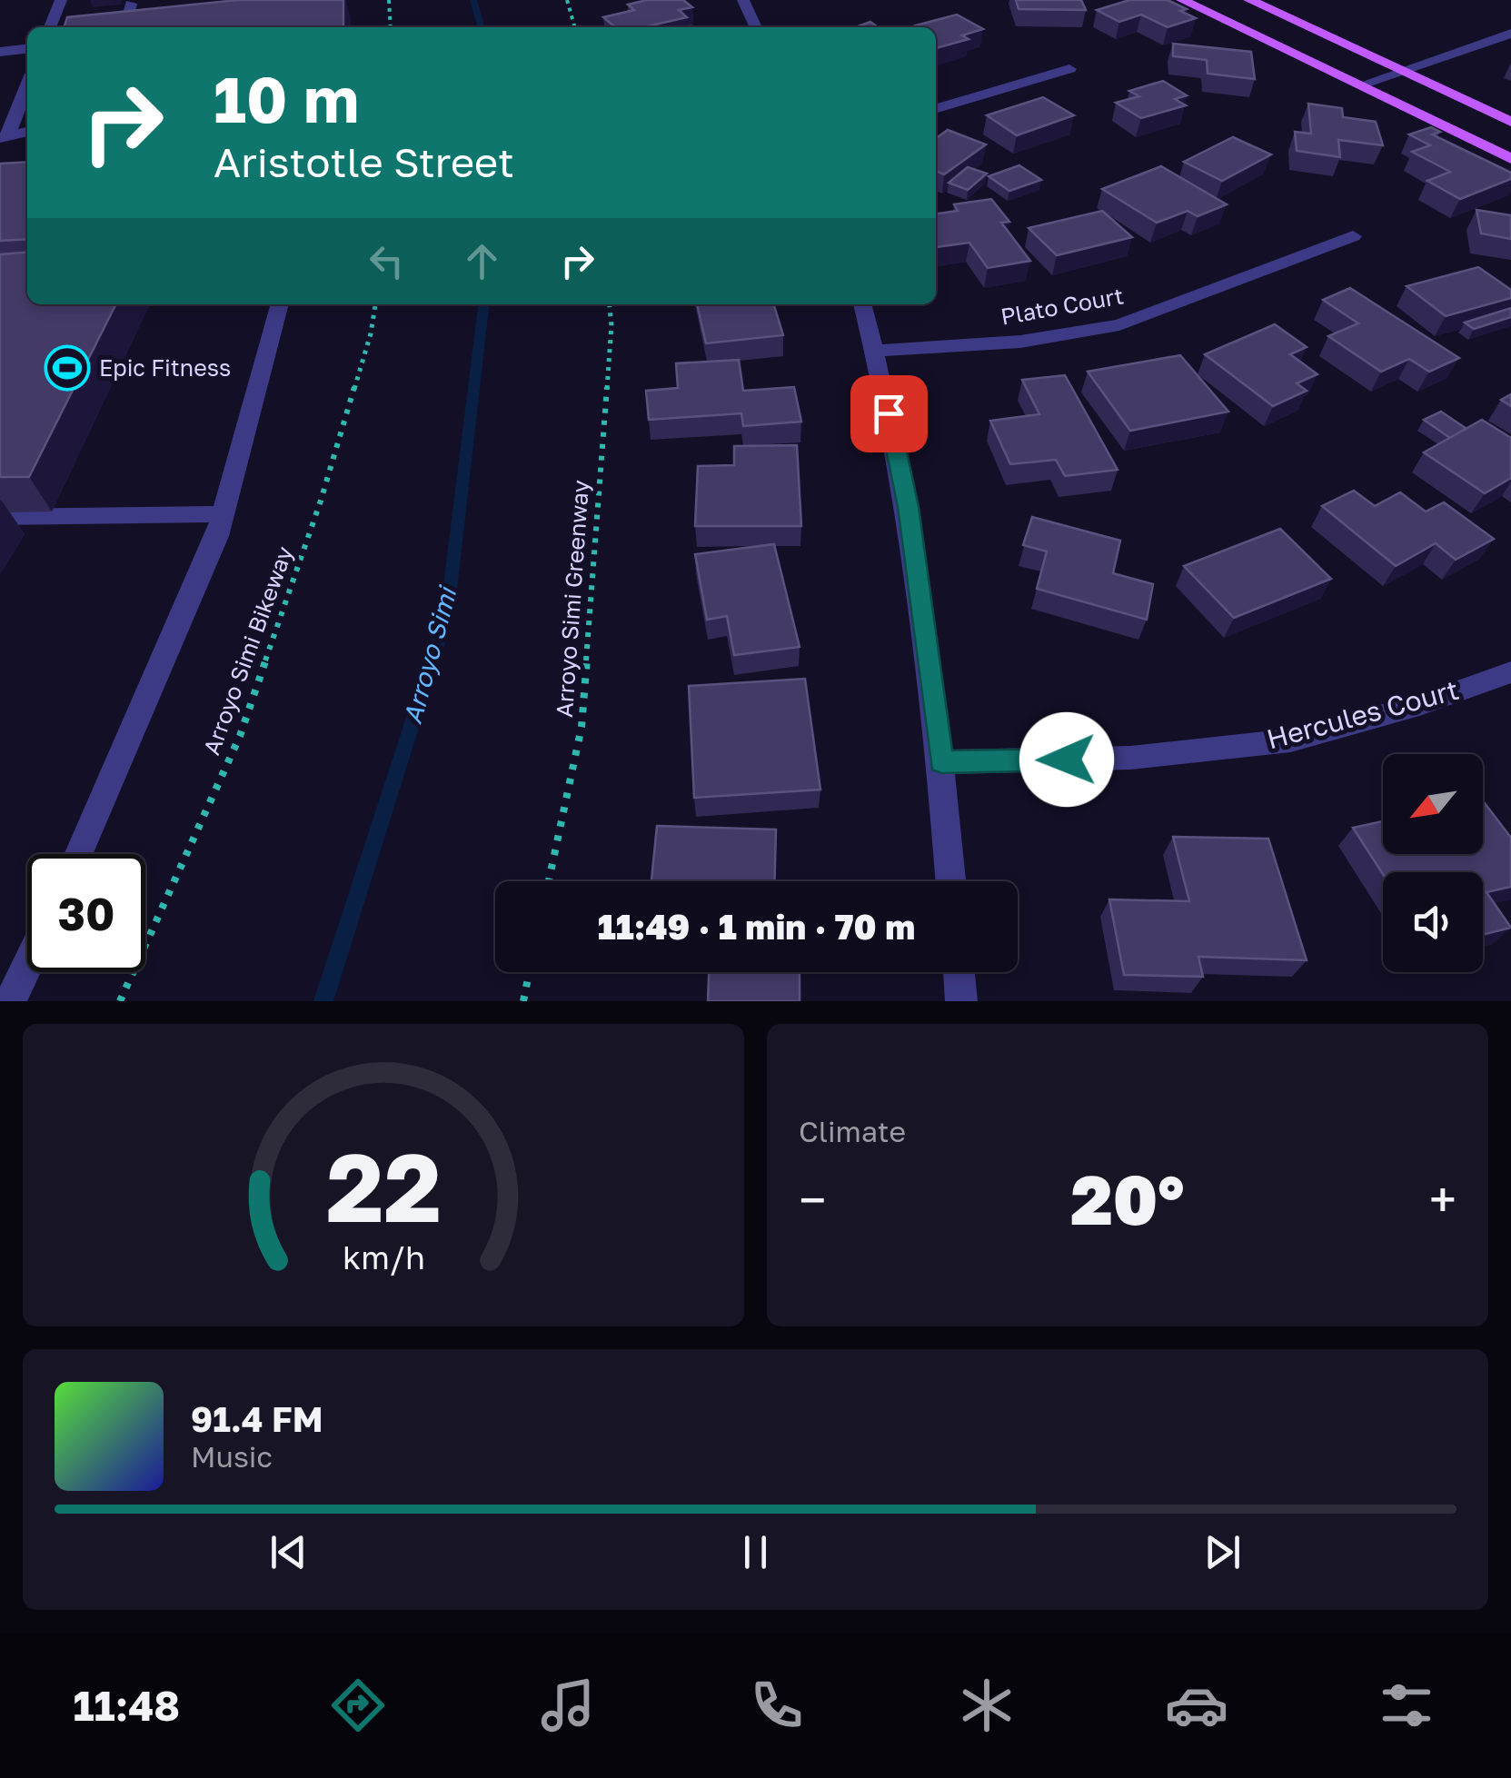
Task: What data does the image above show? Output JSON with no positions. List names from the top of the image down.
{
  "streets": {
    "street": ["Plato Court", "Hercules Court"],
    "path": ["Arroyo Simi Greenway", "Arroyo Simi Bikeway"]
  },
  "water": ["Arroyo Simi"],
  "places": {
    "sports": ["Epic Fitness"]
  },
  "north": "bottom left",
  "page": {
    "turn": ["10 m", "Aristotle Street"],
    "limit": "30",
    "trip": "11:49 · 1 min · 70 m",
    "tile": "Climate",
    "heat": ["−", "20°", "+"],
    "song": ["91.4 FM", "Music"],
    "tabs": "11:48",
    "gauge": ["22", "km/h"]
  }
}
